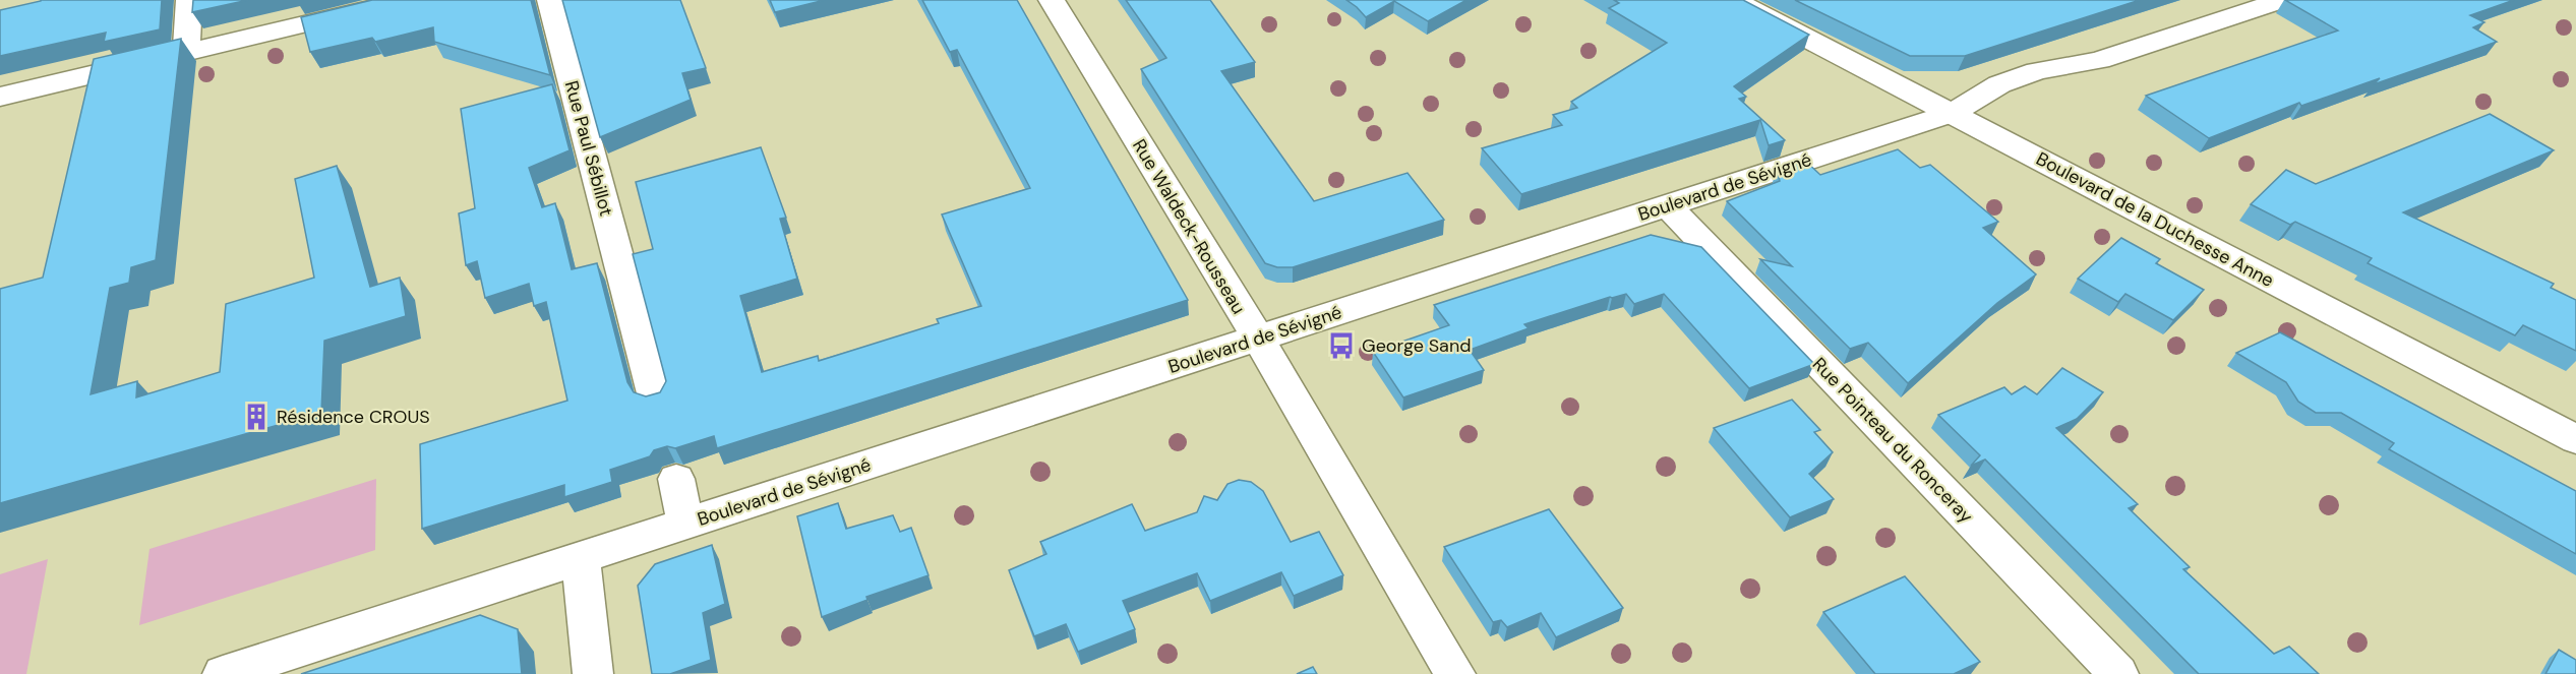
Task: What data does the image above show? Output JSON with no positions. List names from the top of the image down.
{
  "streets": {
    "street": [
      "Rue Paul Sébillot",
      "Boulevard de Sévigné",
      "Boulevard de la Duchesse Anne",
      "Rue Waldeck-Rousseau",
      "Rue Pointeau du Ronceray"
    ]
  },
  "crossings": [
    ["Boulevard de Sévigné", "Boulevard de la Duchesse Anne"],
    ["Boulevard de Sévigné", "Rue Waldeck-Rousseau"],
    ["Boulevard de Sévigné", "Rue Pointeau du Ronceray"]
  ],
  "places": {
    "bus stop": ["George Sand"],
    "building": ["Résidence CROUS"]
  }
}
